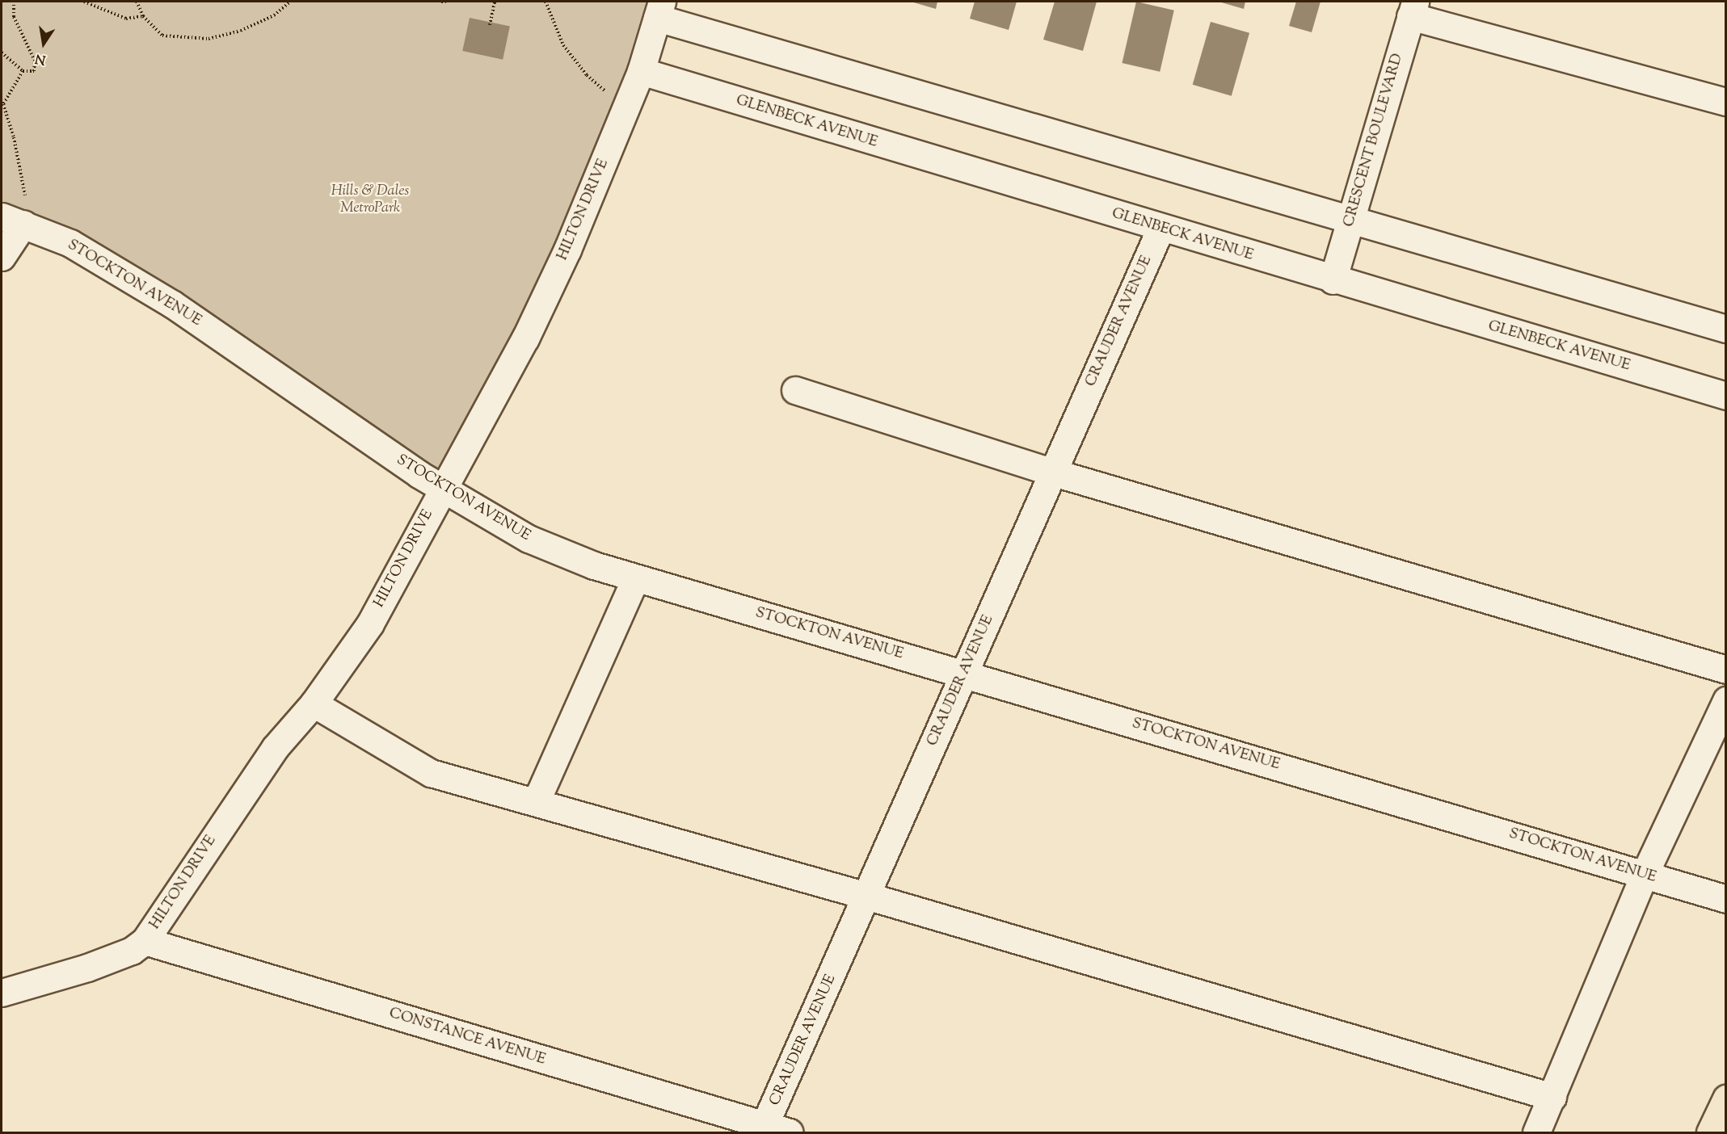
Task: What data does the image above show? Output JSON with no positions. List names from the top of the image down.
{
  "streets": {
    "street": [
      "GLENBECK AVENUE",
      "CRESCENT BOULEVARD",
      "HILTON DRIVE",
      "STOCKTON AVENUE",
      "CRAUDER AVENUE",
      "CONSTANCE AVENUE"
    ]
  },
  "crossings": [
    ["GLENBECK AVENUE", "CRESCENT BOULEVARD"],
    ["GLENBECK AVENUE", "HILTON DRIVE"],
    ["GLENBECK AVENUE", "CRAUDER AVENUE"],
    ["HILTON DRIVE", "STOCKTON AVENUE"],
    ["HILTON DRIVE", "CONSTANCE AVENUE"],
    ["STOCKTON AVENUE", "CRAUDER AVENUE"],
    ["CRAUDER AVENUE", "CONSTANCE AVENUE"]
  ],
  "parks": ["Hills & Dales MetroPark"],
  "north": "bottom"
}
